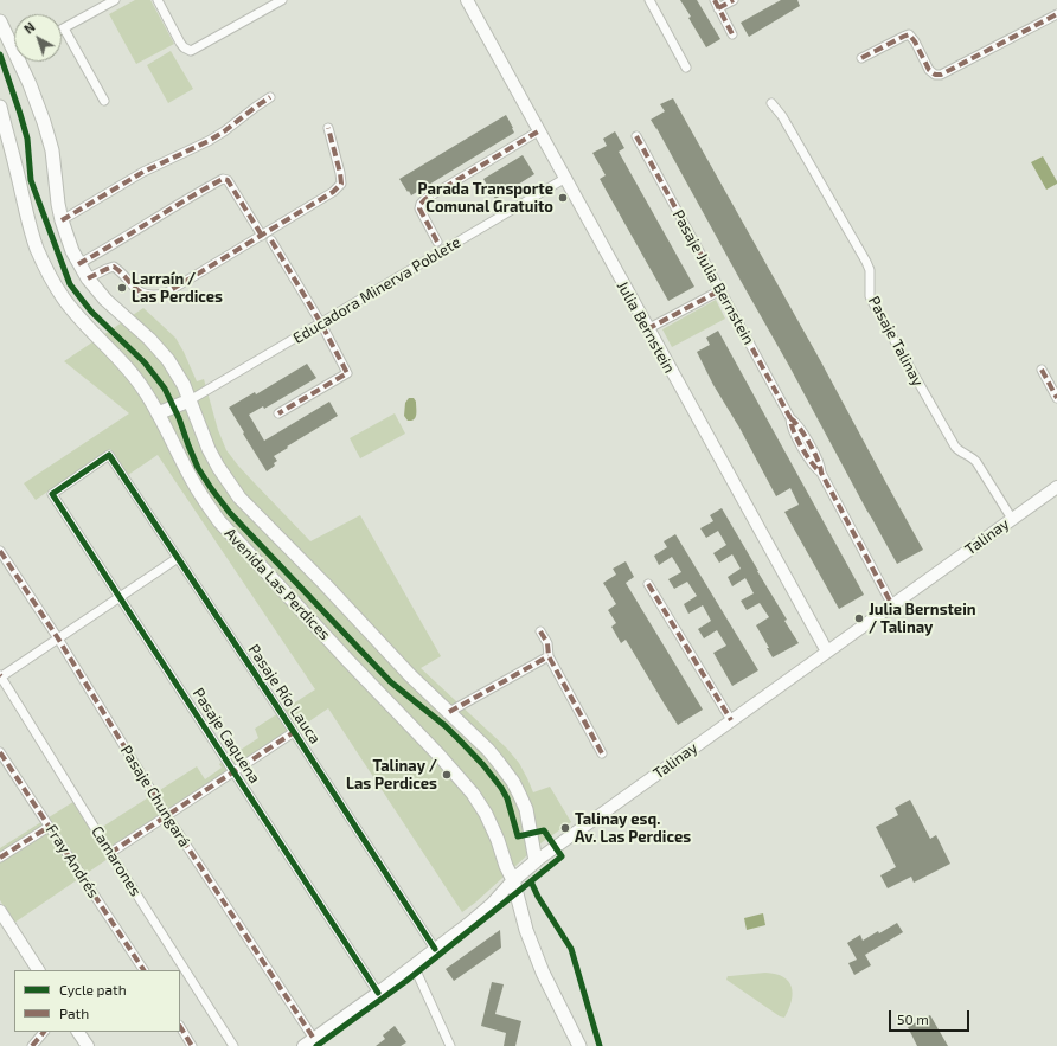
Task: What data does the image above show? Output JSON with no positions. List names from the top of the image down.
{
  "streets": {
    "main road": ["Talinay", "Avenida Las Perdices"],
    "street": [
      "Pasaje Julia Bernstein",
      "Educadora Minerva Poblete",
      "Julia Bernstein",
      "Pasaje Talinay",
      "Pasaje Río Lauca",
      "Pasaje Caquena",
      "Pasaje Chungará",
      "Fray Andrés",
      "Camarones"
    ]
  },
  "crossings": [
    ["Pasaje Julia Bernstein", "Talinay"],
    ["Educadora Minerva Poblete", "Julia Bernstein"],
    ["Educadora Minerva Poblete", "Avenida Las Perdices"],
    ["Julia Bernstein", "Talinay"],
    ["Pasaje Talinay", "Talinay"],
    ["Talinay", "Avenida Las Perdices"],
    ["Talinay", "Pasaje Río Lauca"],
    ["Talinay", "Pasaje Caquena"],
    ["Talinay", "Pasaje Chungará"],
    ["Pasaje Río Lauca", "Pasaje Caquena"]
  ],
  "places": [
    "Parada Transporte Comunal Gratuito",
    "Larraín / Las Perdices",
    "Julia Bernstein / Talinay",
    "Talinay / Las Perdices",
    "Talinay esq. Av. Las Perdices"
  ],
  "legend": ["Cycle path", "Path"],
  "scale_bar": "50 m",
  "north": "top left"
}
